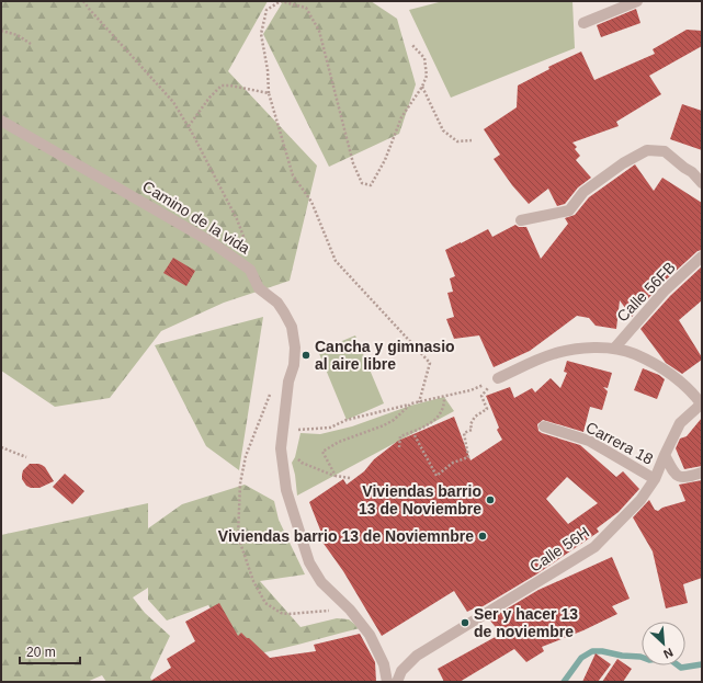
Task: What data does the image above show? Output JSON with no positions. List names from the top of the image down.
{
  "streets": {
    "street": [
      "Camino de la vida",
      "Calle 56FB",
      "Carrera 18",
      "Calle 56H"
    ]
  },
  "crossings": [
    ["Carrera 18", "Calle 56H"]
  ],
  "places": [
    "Cancha y gimnasio al aire libre",
    "Viviendas barrio 13 de Noviembre",
    "Viviendas barrio 13 de Noviemnbre",
    "Ser y hacer 13 de noviembre"
  ],
  "scale_bar": "20 m",
  "north": "bottom right"
}
